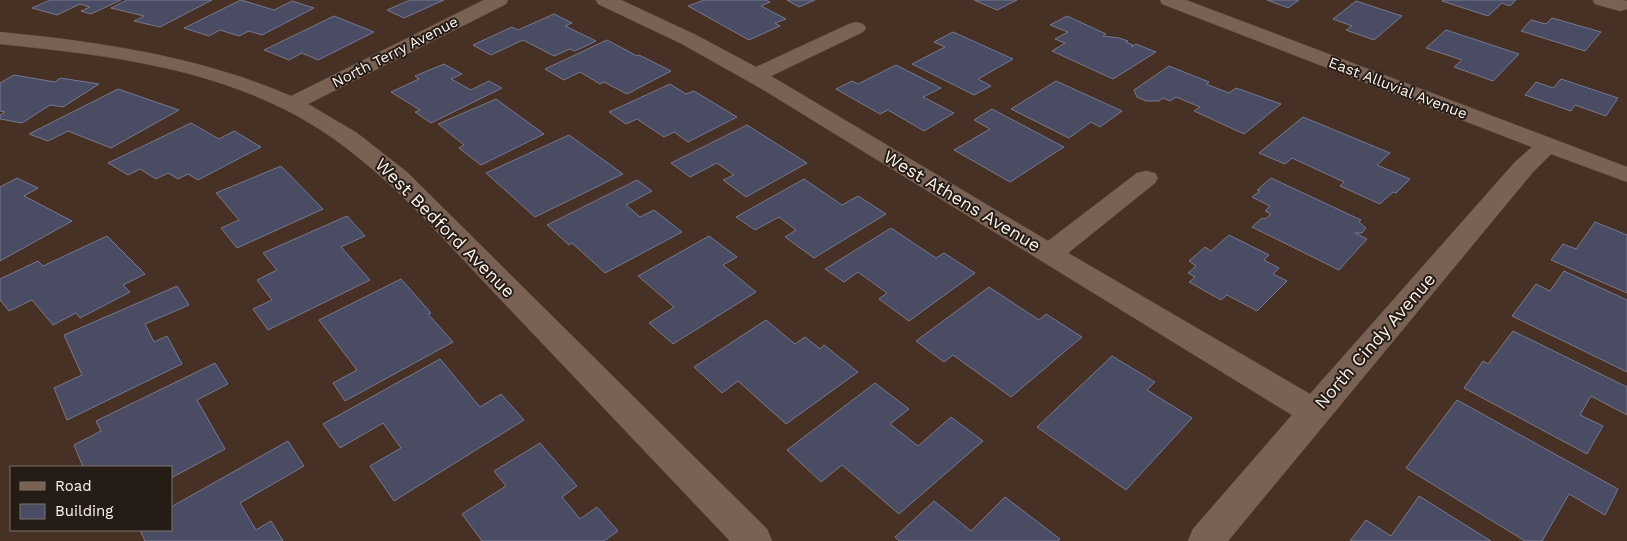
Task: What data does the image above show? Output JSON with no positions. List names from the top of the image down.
{
  "streets": {
    "street": [
      "North Terry Avenue",
      "East Alluvial Avenue",
      "West Athens Avenue",
      "West Bedford Avenue",
      "North Cindy Avenue"
    ]
  },
  "crossings": [
    ["North Terry Avenue", "West Bedford Avenue"],
    ["East Alluvial Avenue", "North Cindy Avenue"],
    ["West Athens Avenue", "North Cindy Avenue"]
  ],
  "legend": ["Road", "Building"]
}
